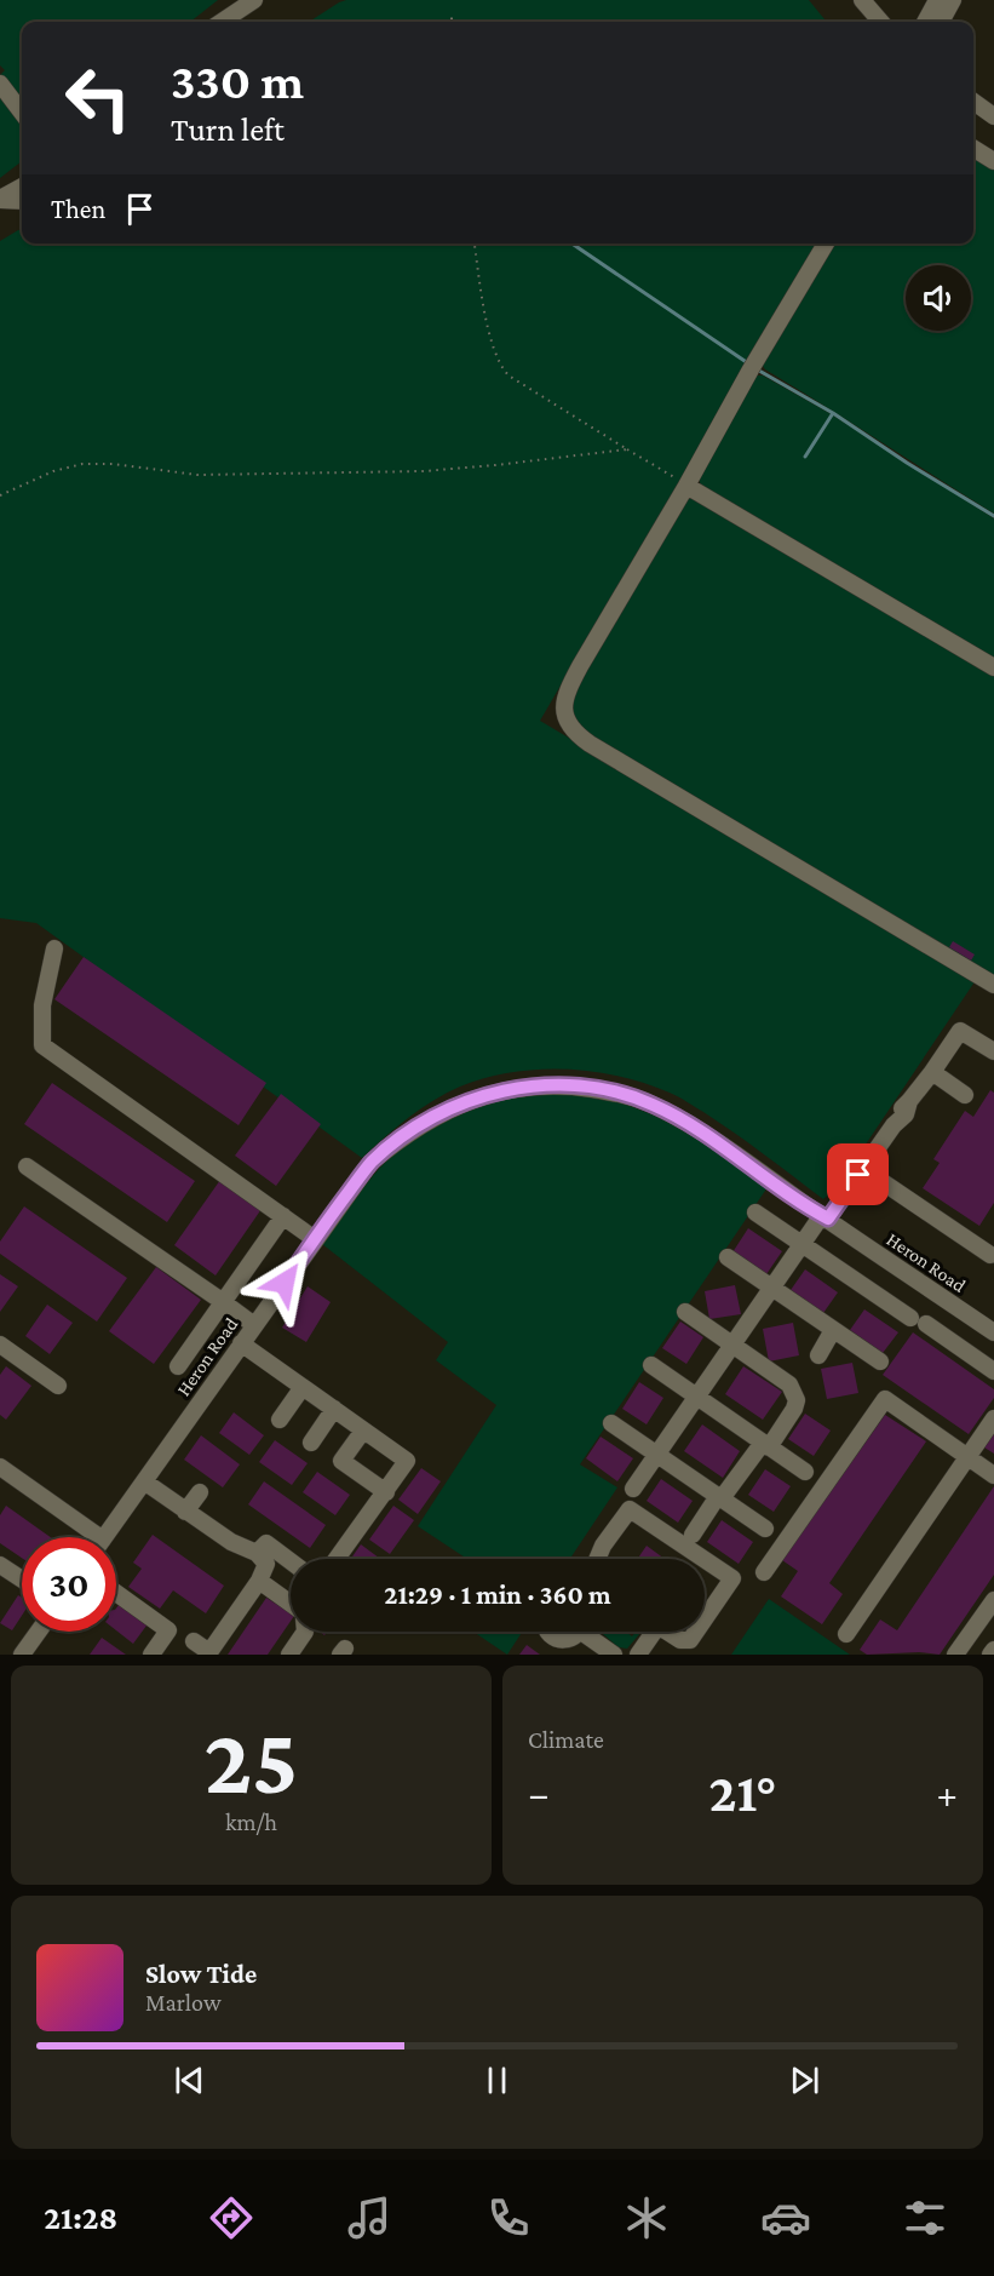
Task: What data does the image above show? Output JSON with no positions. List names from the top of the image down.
{
  "streets": {
    "street": ["Heron Road"]
  },
  "page": {
    "turn": ["330 m", "Turn left"],
    "then": "Then",
    "limit": "30",
    "trip": "21:29 · 1 min · 360 m",
    "tile": [
      ["25", "km/h"],
      "Climate"
    ],
    "heat": ["−", "21°", "+"],
    "song": ["Slow Tide", "Marlow"],
    "tabs": "21:28"
  }
}
